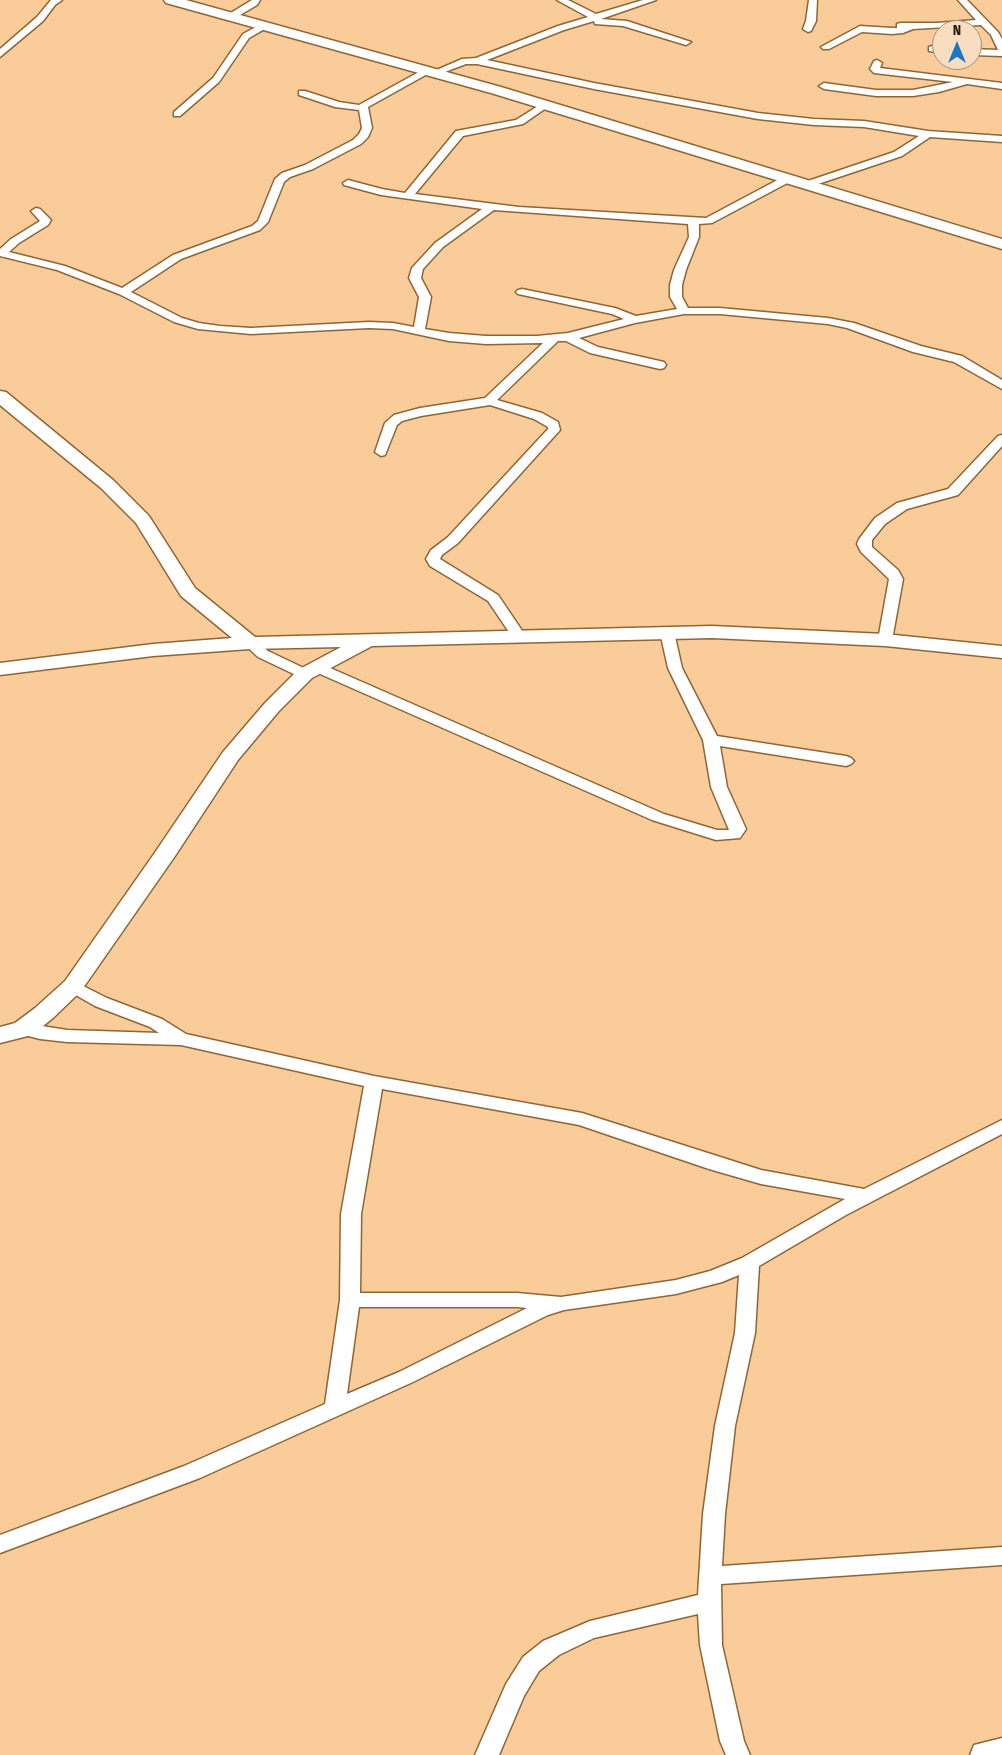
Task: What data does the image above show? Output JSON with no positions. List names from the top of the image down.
{
  "north": "top"
}
